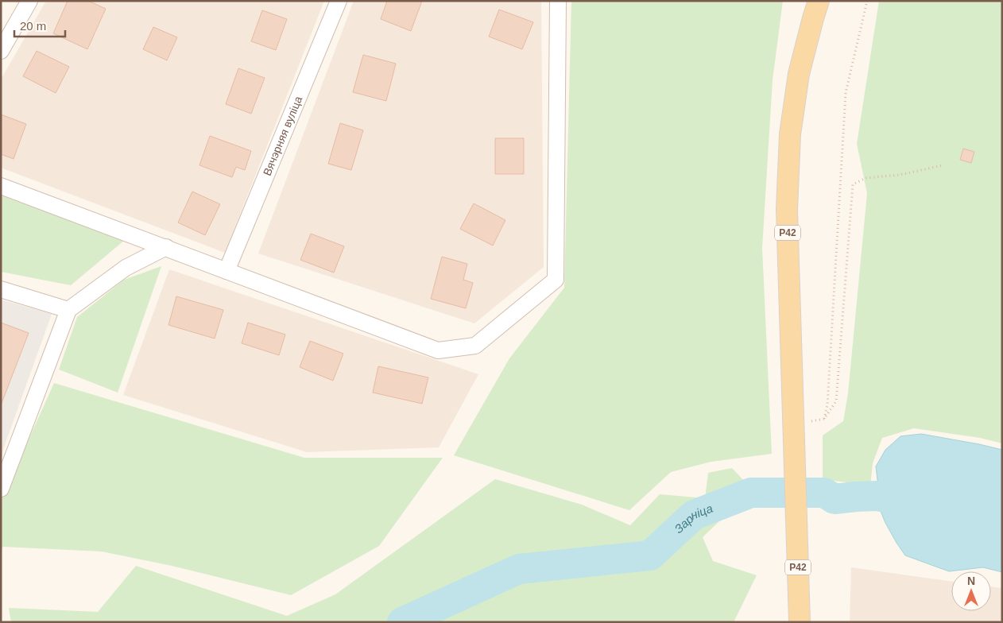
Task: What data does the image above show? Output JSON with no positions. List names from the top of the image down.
{
  "streets": {
    "main road": ["Р42"],
    "street": ["Вячэрняя вуліца"]
  },
  "water": ["Зарніца"],
  "scale_bar": "20 m",
  "north": "top"
}
